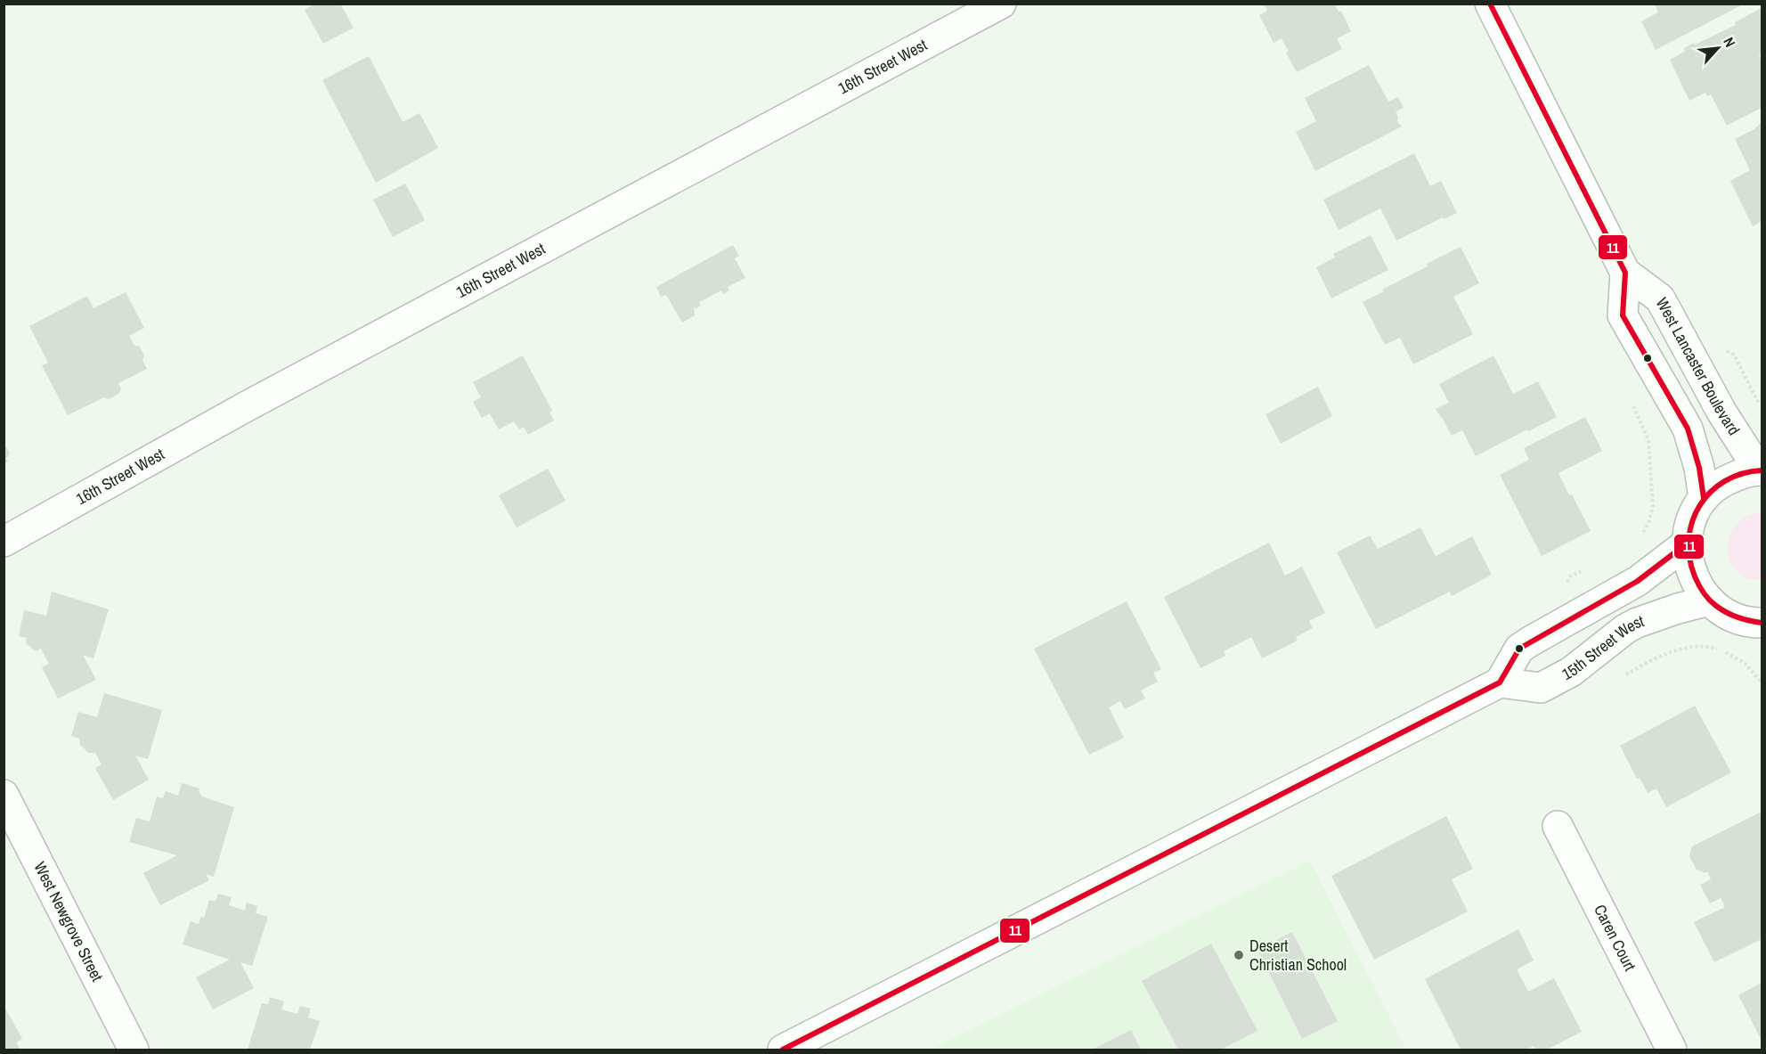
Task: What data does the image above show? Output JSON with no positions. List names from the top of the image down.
{
  "streets": {
    "street": [
      "16th Street West",
      "West Lancaster Boulevard",
      "15th Street West",
      "West Newgrove Street",
      "Caren Court"
    ]
  },
  "places": ["Desert Christian School"],
  "lines": ["transit line 11"],
  "north": "top right"
}
